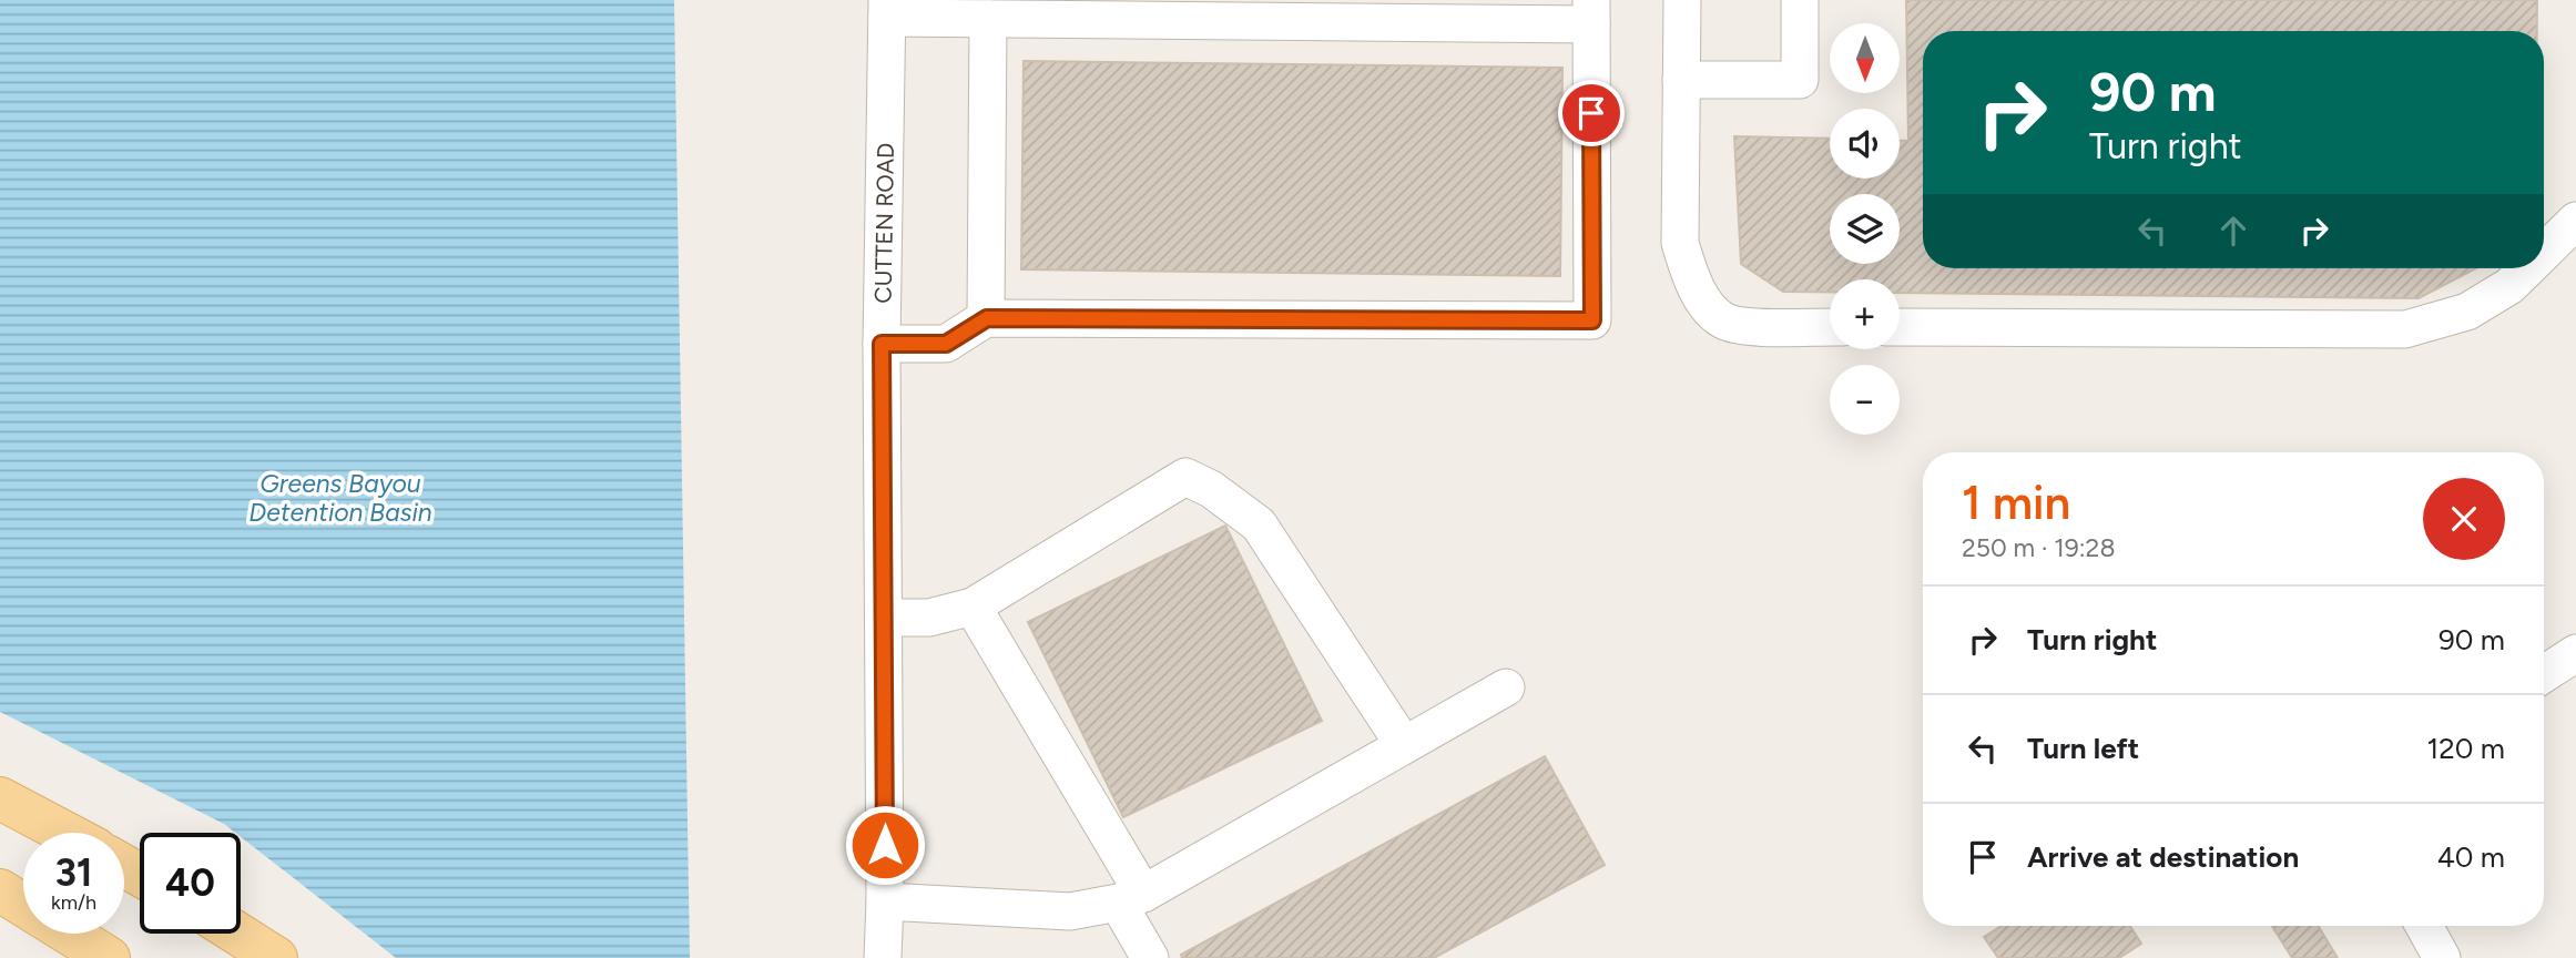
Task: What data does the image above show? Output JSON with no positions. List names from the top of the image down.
{
  "streets": {
    "street": ["CUTTEN ROAD"]
  },
  "water": ["Greens Bayou Detention Basin"],
  "north": "bottom",
  "page": {
    "map_buttons": ["+", "−"],
    "turn": ["90 m", "Turn right"],
    "heading": ["1 min", "250 m · 19:28"],
    "list": [
      {
        "name": "Turn right",
        "value": "90 m"
      },
      {
        "name": "Turn left",
        "value": "120 m"
      },
      {
        "name": "Arrive at destination",
        "value": "40 m"
      }
    ],
    "speed": "31 km/h",
    "limit": "40"
  }
}
